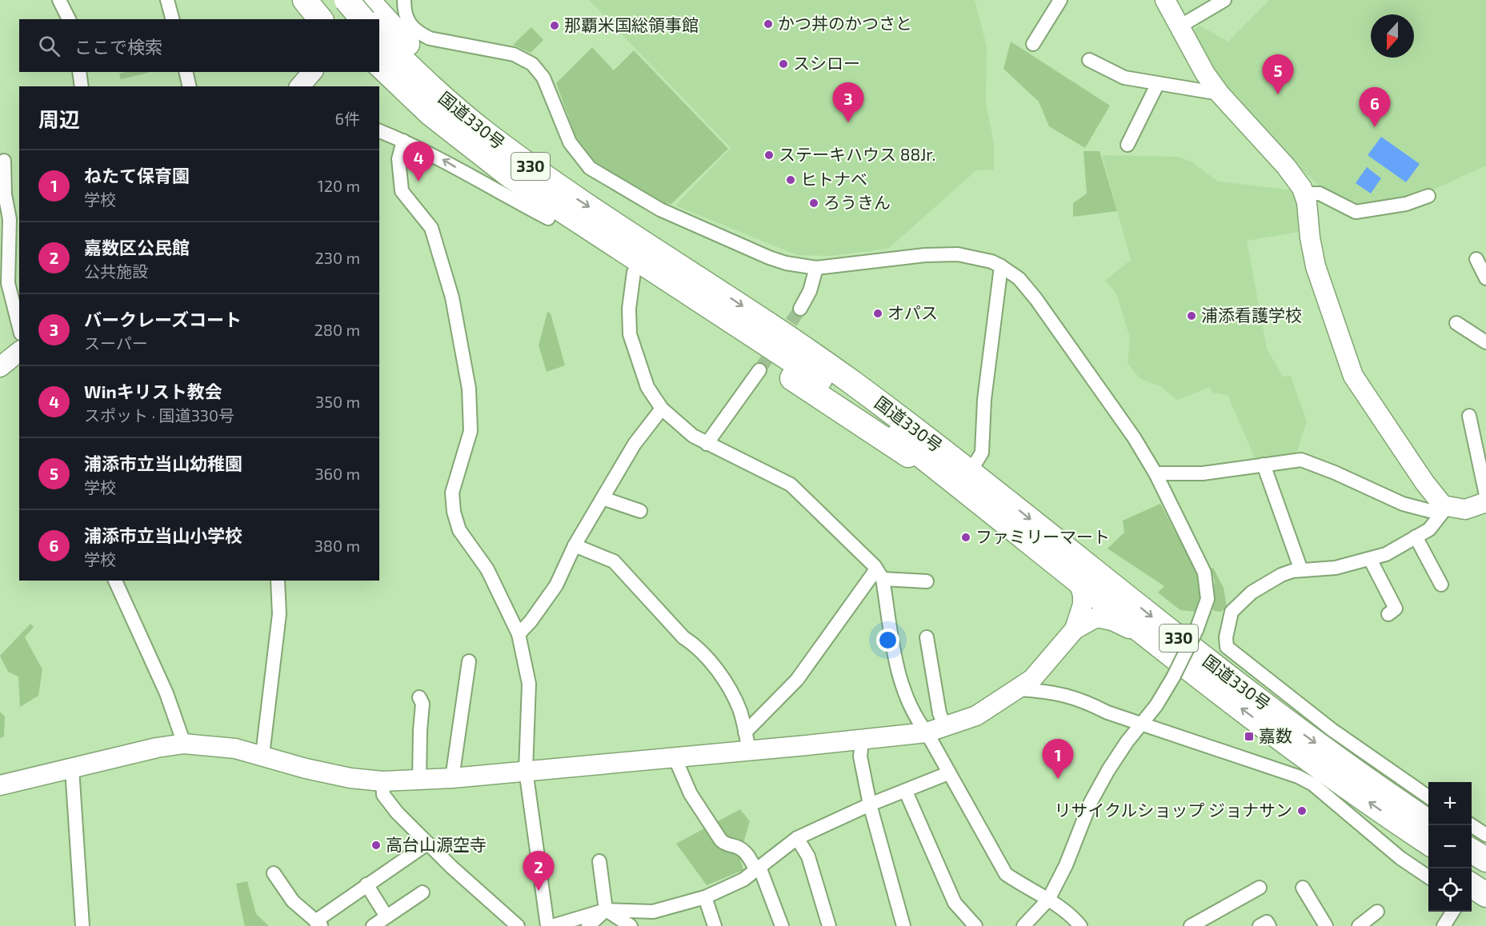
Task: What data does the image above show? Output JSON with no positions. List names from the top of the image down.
{
  "streets": {
    "highway": ["国道330号", "330"]
  },
  "places": {
    "other": [
      "かつ丼のかつさと",
      "那覇米国総領事館",
      "スシロー",
      "ステーキハウス 88Jr.",
      "ヒトナベ",
      "ろうきん",
      "オパス",
      "浦添看護学校",
      "ファミリーマート",
      "リサイクルショップ ジョナサン",
      "高台山源空寺"
    ],
    "transit": ["嘉数"]
  },
  "north": "bottom",
  "page": {
    "search": "ここで検索",
    "pins": [
      "5",
      "3",
      "6",
      "4",
      "1",
      "2"
    ],
    "heading": ["周辺", "6件"],
    "list": [
      {
        "mark": "1",
        "name": "ねたて保育園",
        "note": "学校",
        "value": "120 m"
      },
      {
        "mark": "2",
        "name": "嘉数区公民館",
        "note": "公共施設",
        "value": "230 m"
      },
      {
        "mark": "3",
        "name": "バークレーズコート",
        "note": "スーパー",
        "value": "280 m"
      },
      {
        "mark": "4",
        "name": "Winキリスト教会",
        "note": "スポット · 国道330号",
        "value": "350 m"
      },
      {
        "mark": "5",
        "name": "浦添市立当山幼稚園",
        "note": "学校",
        "value": "360 m"
      },
      {
        "mark": "6",
        "name": "浦添市立当山小学校",
        "note": "学校",
        "value": "380 m"
      }
    ],
    "map_buttons": ["+", "−"]
  }
}
